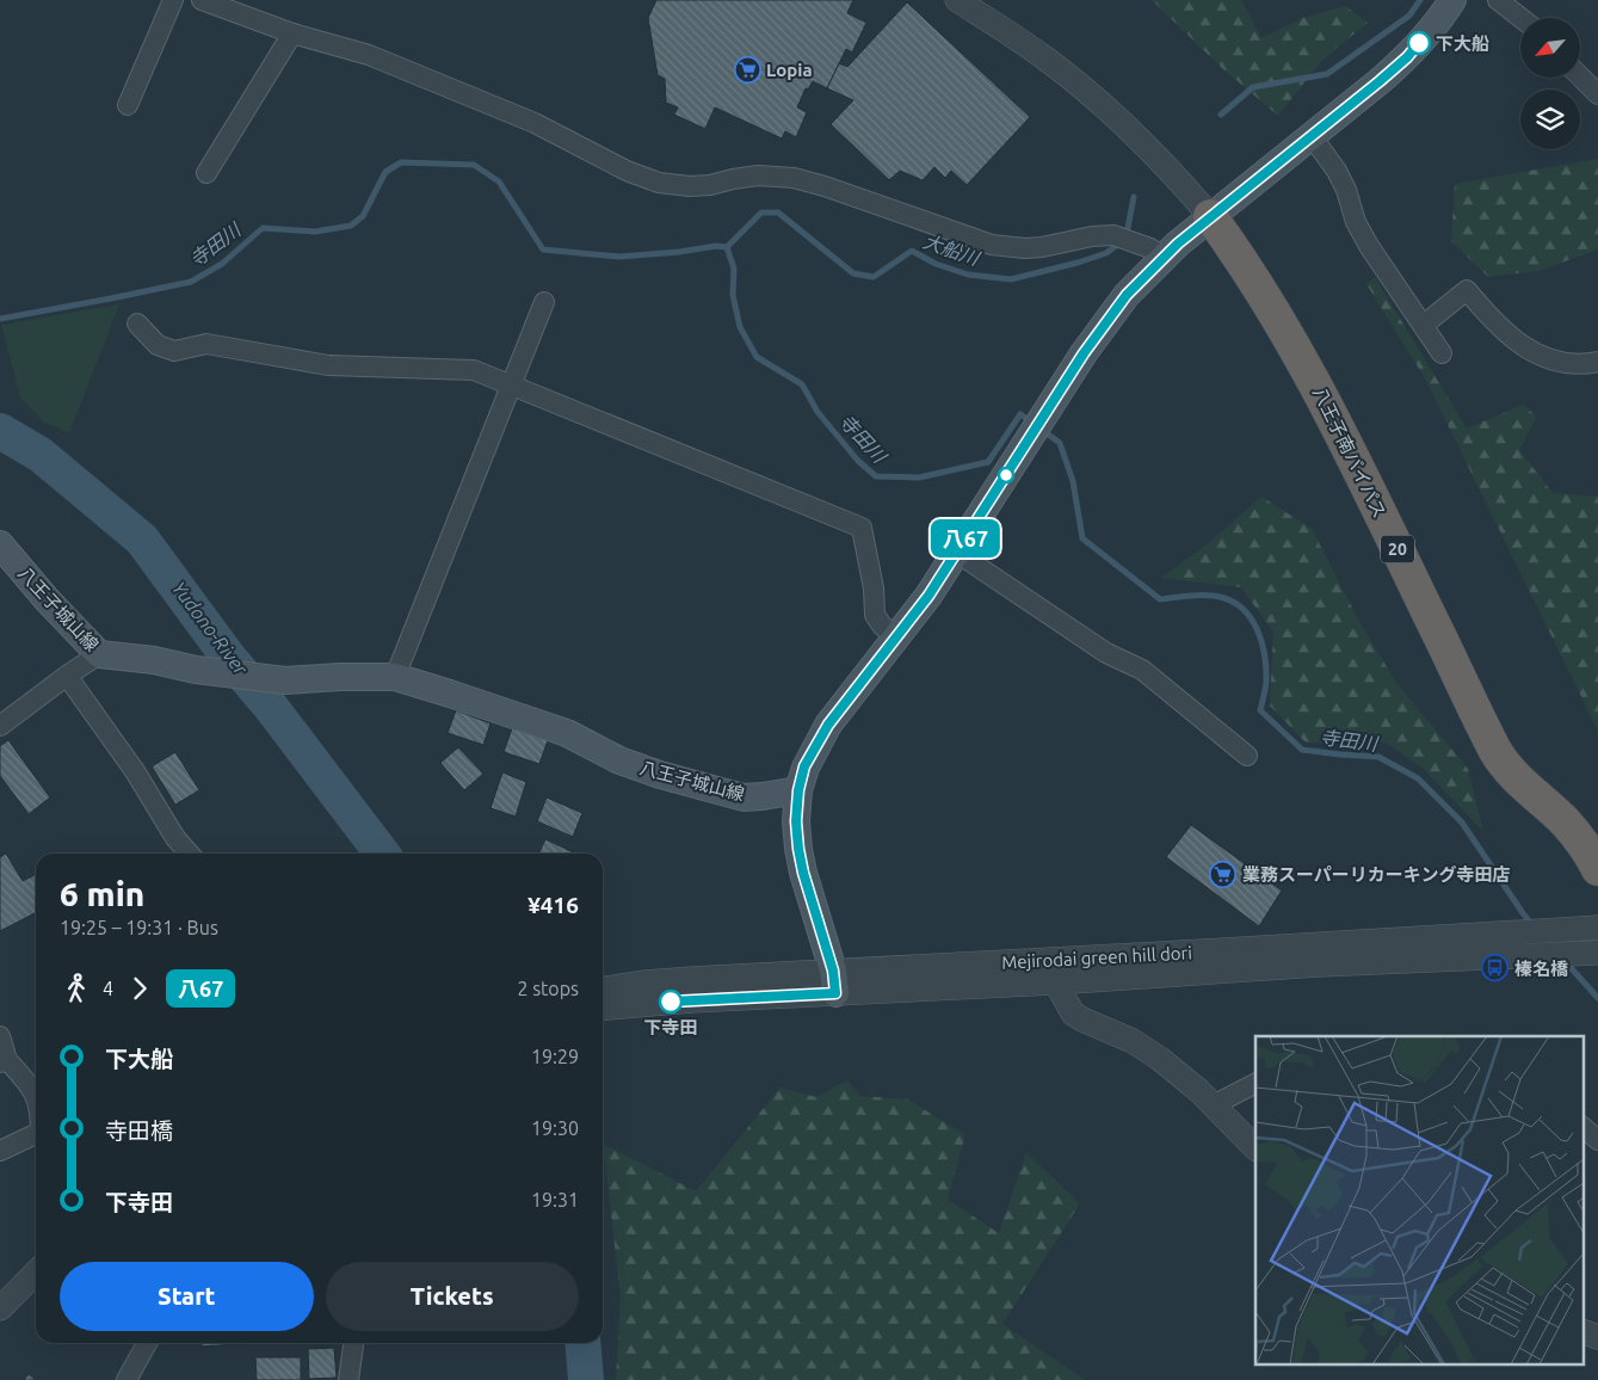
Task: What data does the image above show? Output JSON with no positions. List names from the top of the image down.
{
  "streets": {
    "highway": ["八王子南バイパス", "20"],
    "main road": ["八王子城山線"],
    "street": ["Mejirodai green hill dori"]
  },
  "water": ["寺田川", "大船川", "Yudono-River"],
  "places": {
    "other": ["下大船", "下寺田"],
    "supermarket": ["Lopia", "業務スーパーリカーキング寺田店"],
    "bus stop": ["榛名橋"]
  },
  "lines": ["bus line 八67"],
  "north": "bottom left",
  "page": {
    "on_map": "八67",
    "heading": ["6 min", "19:25 – 19:31 · Bus", "¥416"],
    "legs": ["4", "八67", "2 stops"],
    "list": [
      {
        "name": "下大船",
        "value": "19:29"
      },
      {
        "name": "寺田橋",
        "value": "19:30"
      },
      {
        "name": "下寺田",
        "value": "19:31"
      }
    ],
    "buttons": ["Start", "Tickets"]
  }
}
